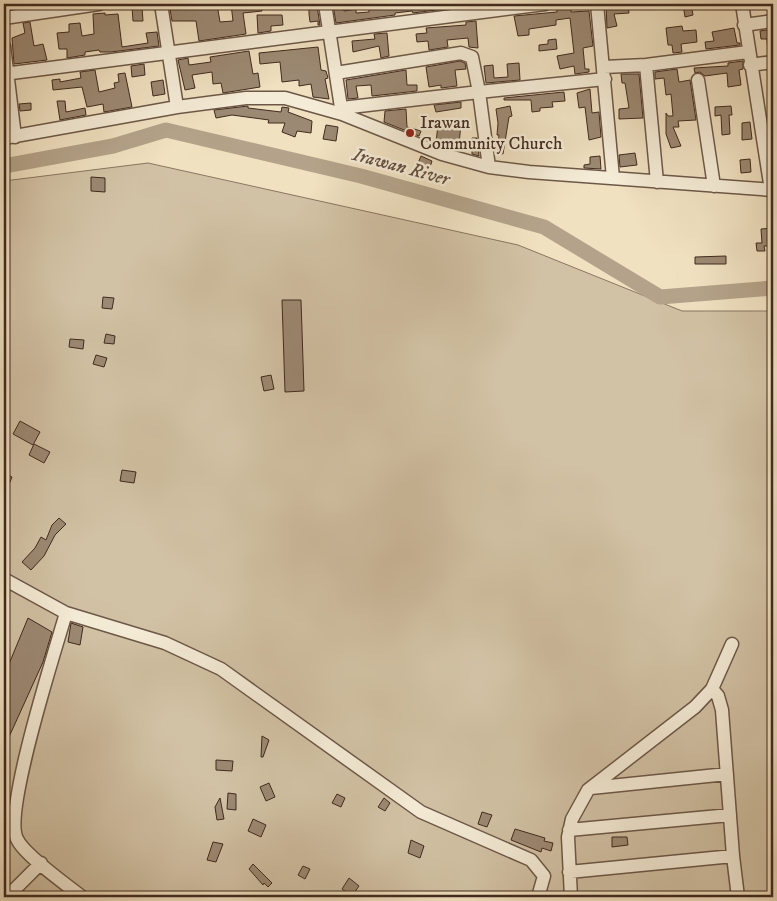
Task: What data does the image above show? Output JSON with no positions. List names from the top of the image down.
{
  "water": ["Irawan River"],
  "places": ["Irawan Community Church"]
}
